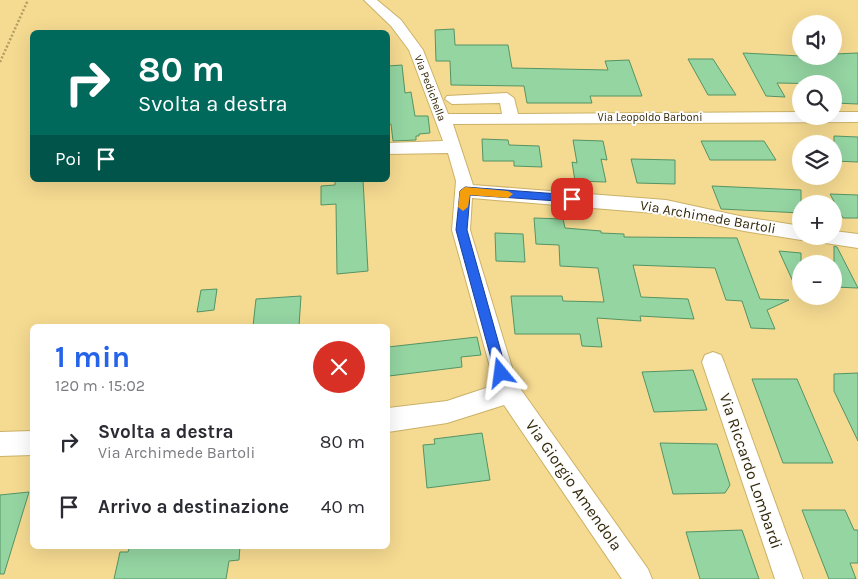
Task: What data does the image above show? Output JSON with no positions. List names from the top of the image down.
{
  "streets": {
    "street": [
      "Via Pedichella",
      "Via Leopoldo Barboni",
      "Via Archimede Bartoli",
      "Via Riccardo Lombardi",
      "Via Giorgio Amendola"
    ]
  },
  "crossings": [
    ["Via Pedichella", "Via Leopoldo Barboni"],
    ["Via Pedichella", "Via Archimede Bartoli"],
    ["Via Pedichella", "Via Giorgio Amendola"],
    ["Via Archimede Bartoli", "Via Giorgio Amendola"]
  ],
  "page": {
    "map_buttons": ["+", "−"],
    "turn": ["80 m", "Svolta a destra"],
    "then": "Poi",
    "heading": ["1 min", "120 m · 15:02"],
    "list": [
      {
        "name": "Svolta a destra",
        "note": "Via Archimede Bartoli",
        "value": "80 m"
      },
      {
        "name": "Arrivo a destinazione",
        "value": "40 m"
      }
    ]
  }
}
